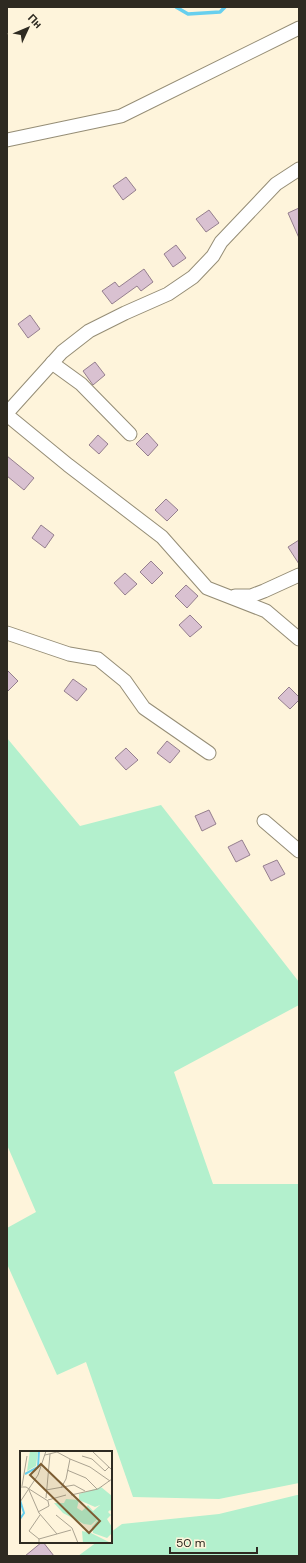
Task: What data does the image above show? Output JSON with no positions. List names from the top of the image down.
{
  "scale_bar": "50 m",
  "north": "top right"
}
